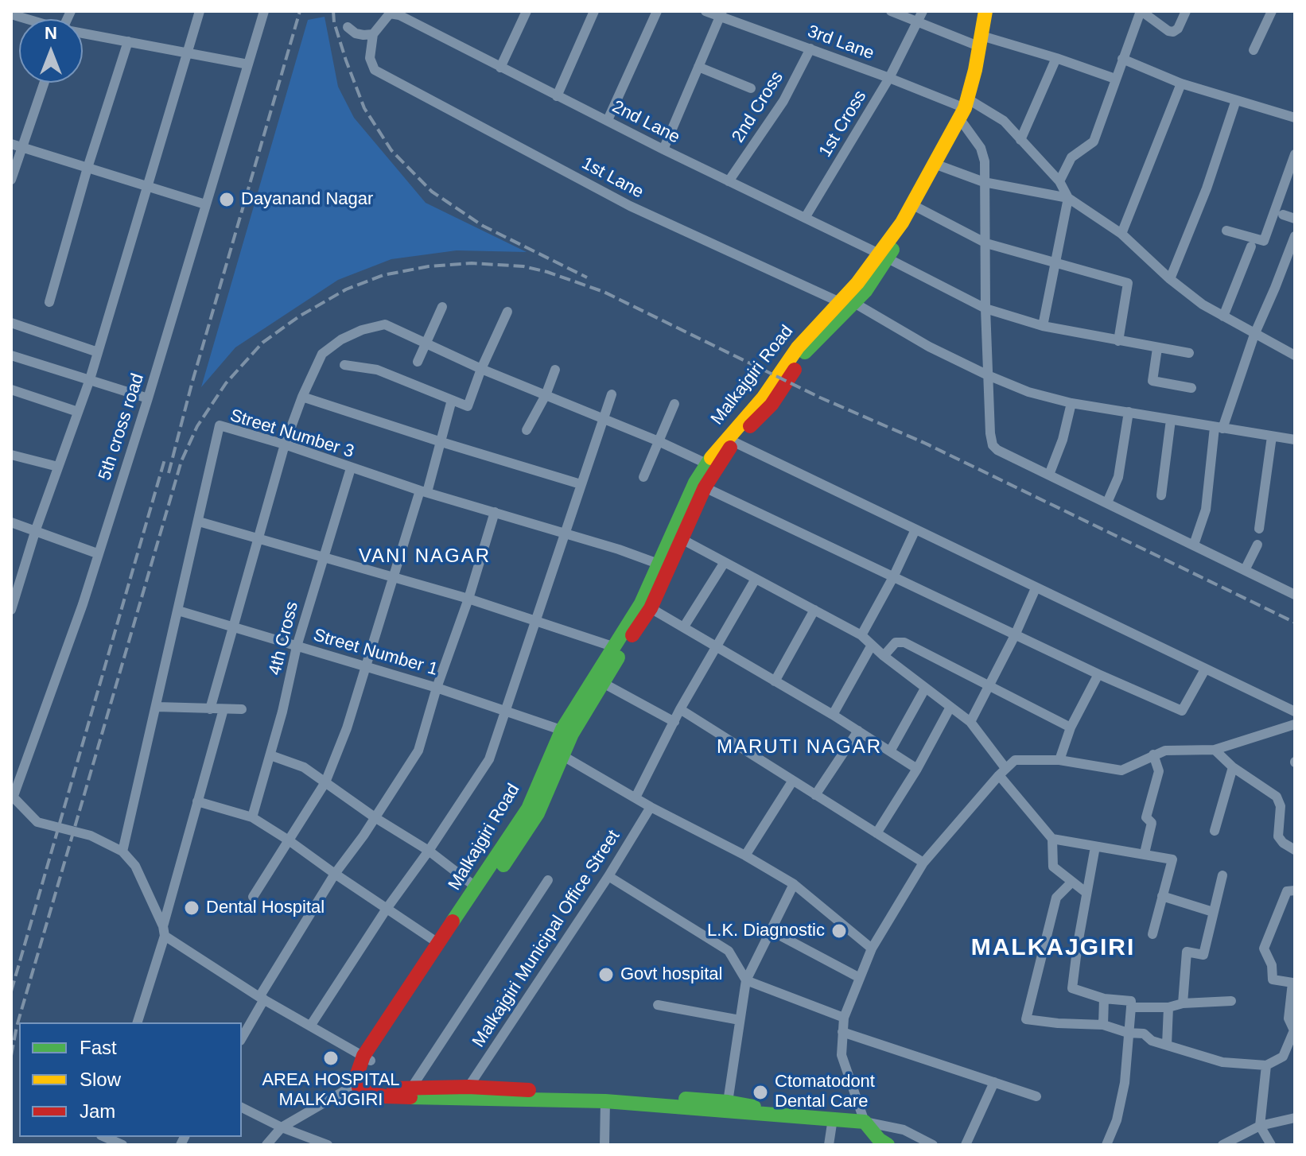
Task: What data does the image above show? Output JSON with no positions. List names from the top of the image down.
{
  "streets": {
    "main road": ["Malkajgiri Road"],
    "street": [
      "3rd Lane",
      "2nd Cross",
      "2nd Lane",
      "1st Cross",
      "1st Lane",
      "5th cross road",
      "Street Number 3",
      "4th Cross",
      "Street Number 1",
      "Malkajgiri Municipal Office Street"
    ]
  },
  "crossings": [
    ["3rd Lane", "2nd Cross"],
    ["3rd Lane", "1st Cross"],
    ["3rd Lane", "Malkajgiri Road"],
    ["2nd Cross", "2nd Lane"],
    ["2nd Lane", "1st Cross"],
    ["2nd Lane", "Malkajgiri Road"],
    ["1st Lane", "Malkajgiri Road"],
    ["Malkajgiri Road", "Street Number 3"],
    ["Malkajgiri Road", "Street Number 1"],
    ["Street Number 3", "4th Cross"],
    ["Street Number 3", "Street Number 1"],
    ["4th Cross", "Street Number 1"]
  ],
  "districts": ["VANI NAGAR", "MARUTI NAGAR", "MALKAJGIRI"],
  "places": [
    "Dayanand Nagar",
    "Dental Hospital",
    "L.K. Diagnostic",
    "Govt hospital",
    "AREA HOSPITAL MALKAJGIRI",
    "Ctomatodont Dental Care"
  ],
  "legend": ["Fast", "Slow", "Jam"],
  "north": "top"
}
